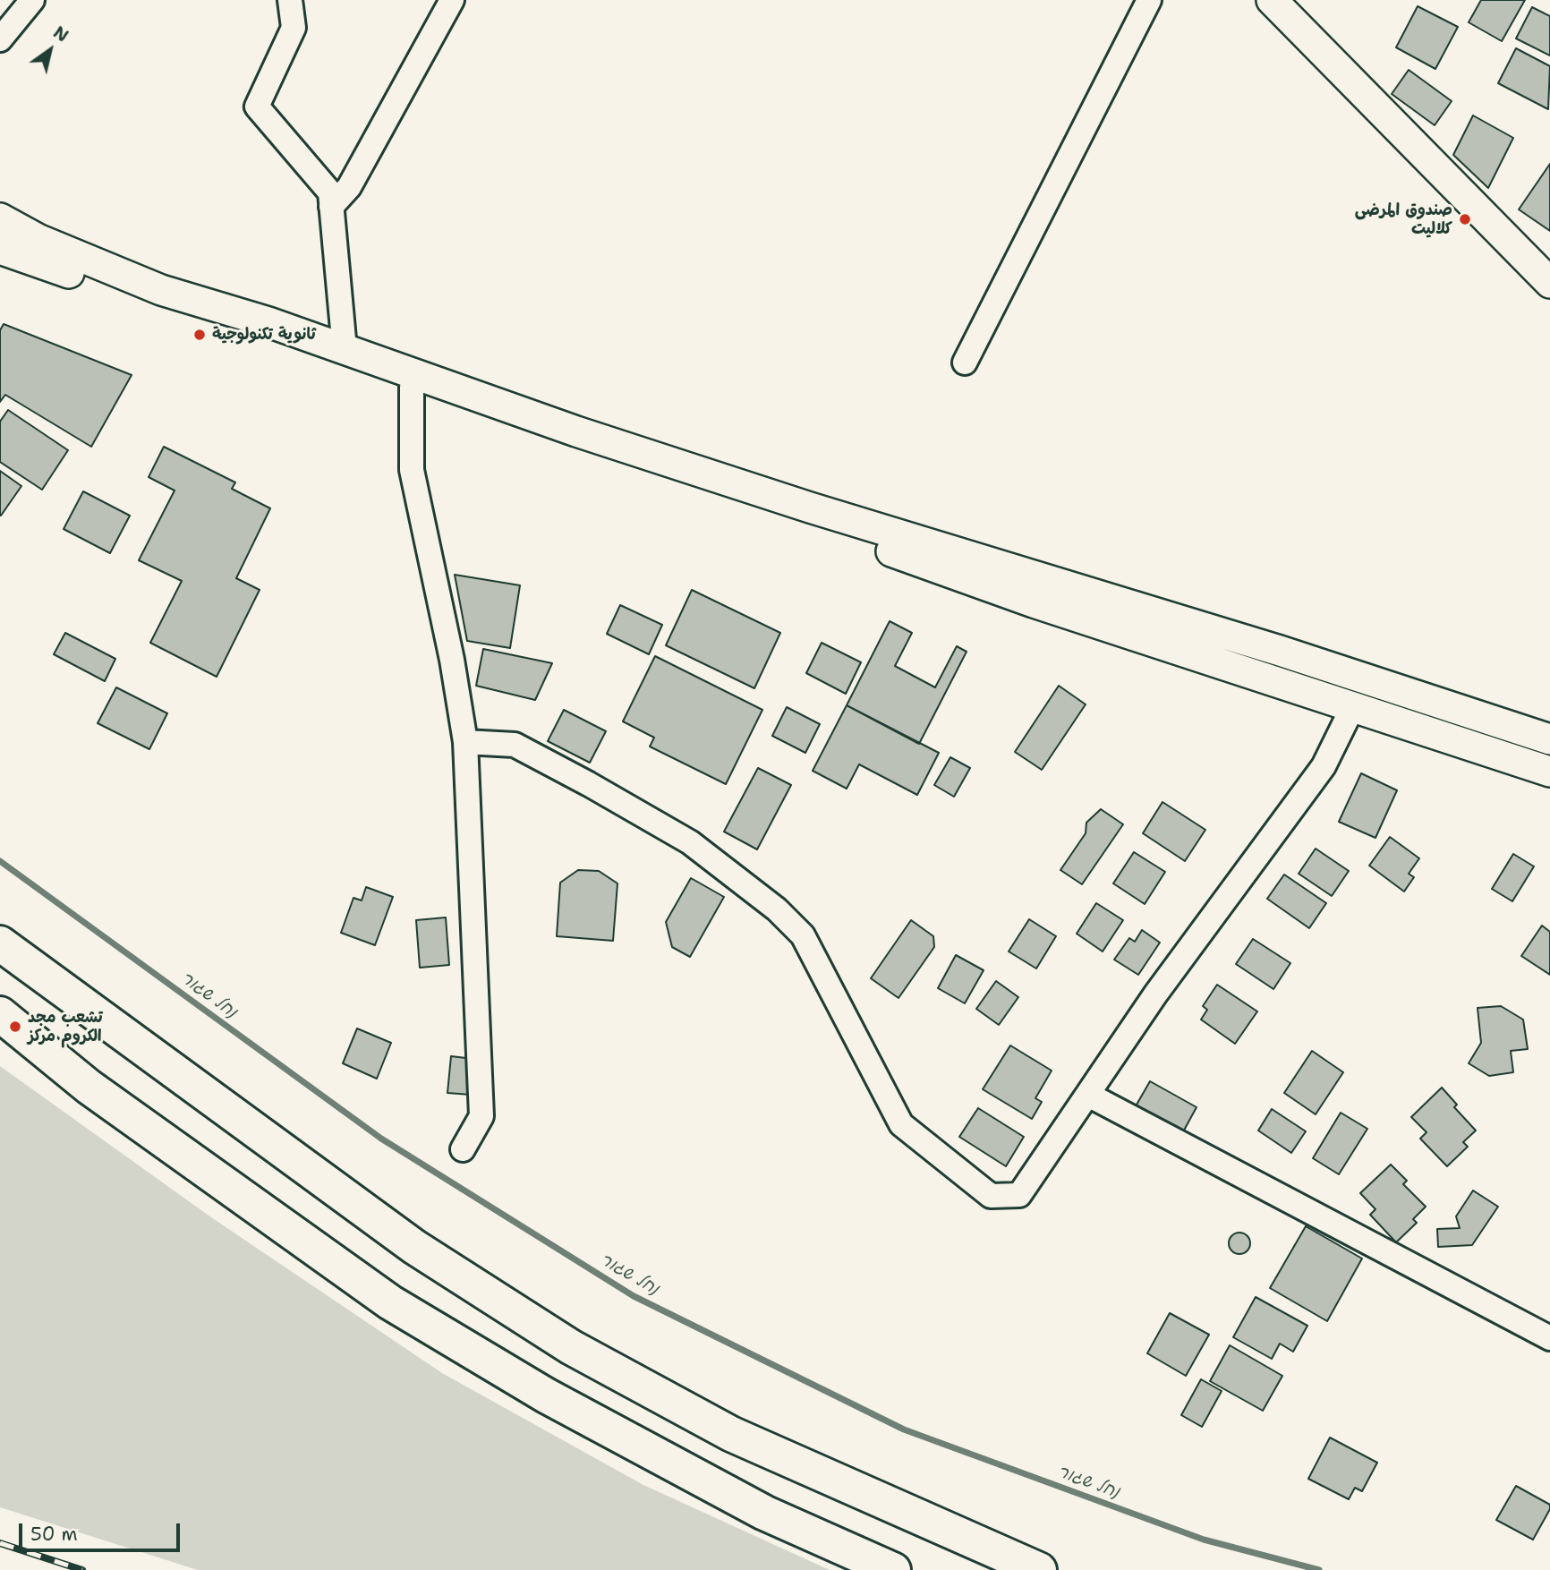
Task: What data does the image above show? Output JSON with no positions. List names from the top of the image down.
{
  "water": ["נחל שגור"],
  "places": ["صندوق المرضى كلاليت", "ثانوية تكنولوجية", "تشعب مجد الكروم مركز"],
  "scale_bar": "50 m",
  "north": "top right"
}
